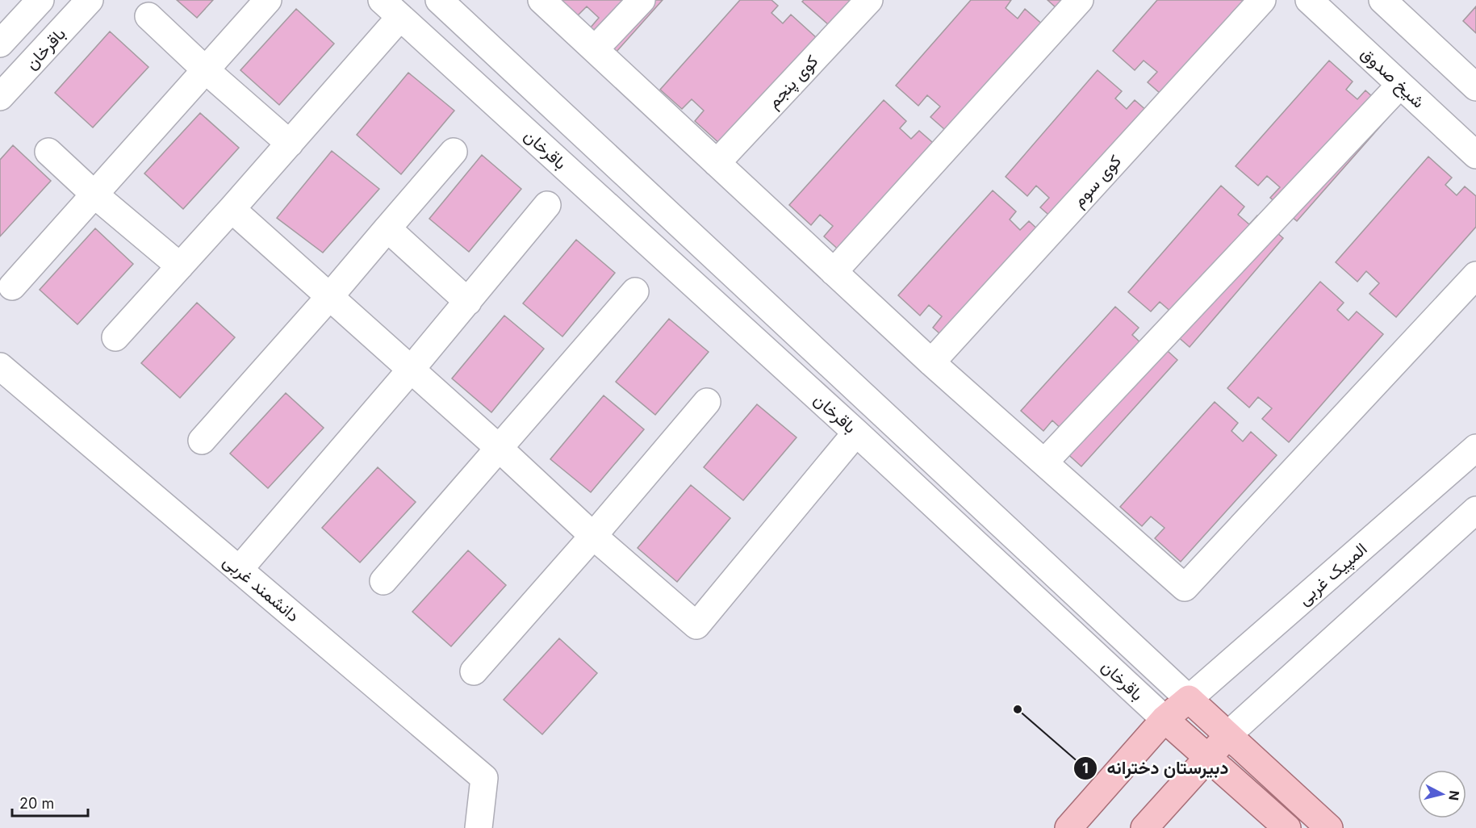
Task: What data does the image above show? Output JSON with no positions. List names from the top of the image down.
{
  "streets": {
    "main road": ["باقرخان"],
    "street": [
      "شیخ صدوق",
      "کوی پنجم",
      "کوی سوم",
      "المپیک غربی",
      "دانشمند غربی"
    ]
  },
  "crossings": [
    ["باقرخان", "المپیک غربی"]
  ],
  "places": ["دبیرستان دخترانه"],
  "scale_bar": "20 m",
  "north": "right"
}
